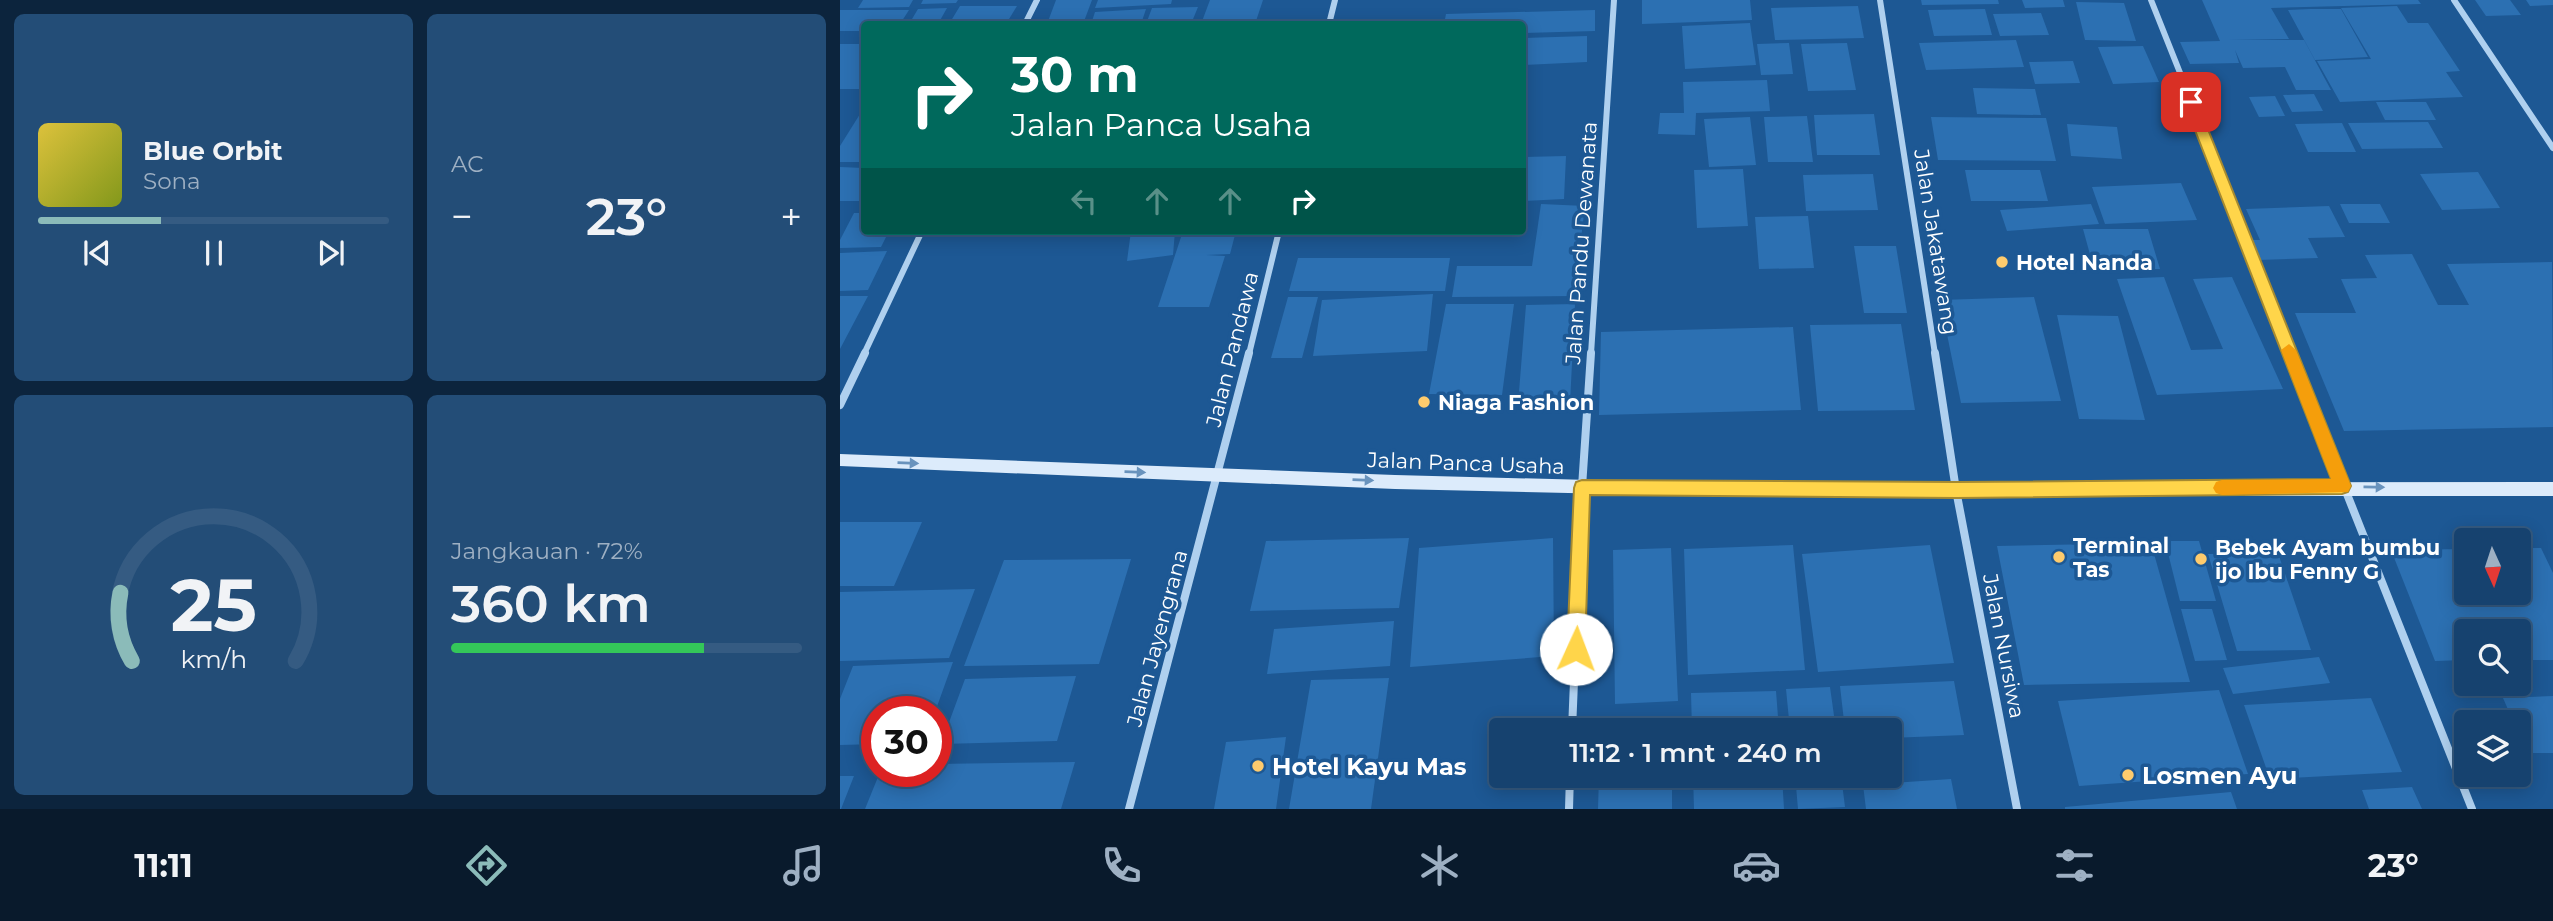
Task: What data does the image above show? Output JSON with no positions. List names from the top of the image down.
{
  "streets": {
    "main road": ["Jalan Panca Usaha"],
    "street": [
      "Jalan Jakatawang",
      "Jalan Pandu Dewanata",
      "Jalan Pandawa",
      "Jalan Jayengrana",
      "Jalan Nursiwa"
    ]
  },
  "crossings": [
    ["Jalan Jakatawang", "Jalan Panca Usaha"],
    ["Jalan Jakatawang", "Jalan Nursiwa"],
    ["Jalan Pandu Dewanata", "Jalan Panca Usaha"],
    ["Jalan Pandawa", "Jalan Panca Usaha"],
    ["Jalan Pandawa", "Jalan Jayengrana"],
    ["Jalan Panca Usaha", "Jalan Jayengrana"],
    ["Jalan Panca Usaha", "Jalan Nursiwa"]
  ],
  "one_way": ["Jalan Panca Usaha"],
  "places": [
    "Hotel Nanda",
    "Niaga Fashion",
    "Terminal Tas",
    "Bebek Ayam bumbu ijo Ibu Fenny G",
    "Hotel Kayu Mas",
    "Losmen Ayu"
  ],
  "north": "bottom",
  "page": {
    "tile": [
      "AC",
      ["Jangkauan · 72%", "360 km"]
    ],
    "turn": ["30 m", "Jalan Panca Usaha"],
    "song": ["Blue Orbit", "Sona"],
    "heat": ["−", "23°", "+"],
    "limit": "30",
    "trip": "11:12 · 1 mnt · 240 m",
    "tabs": ["11:11", "23°"],
    "gauge": ["25", "km/h"]
  }
}
